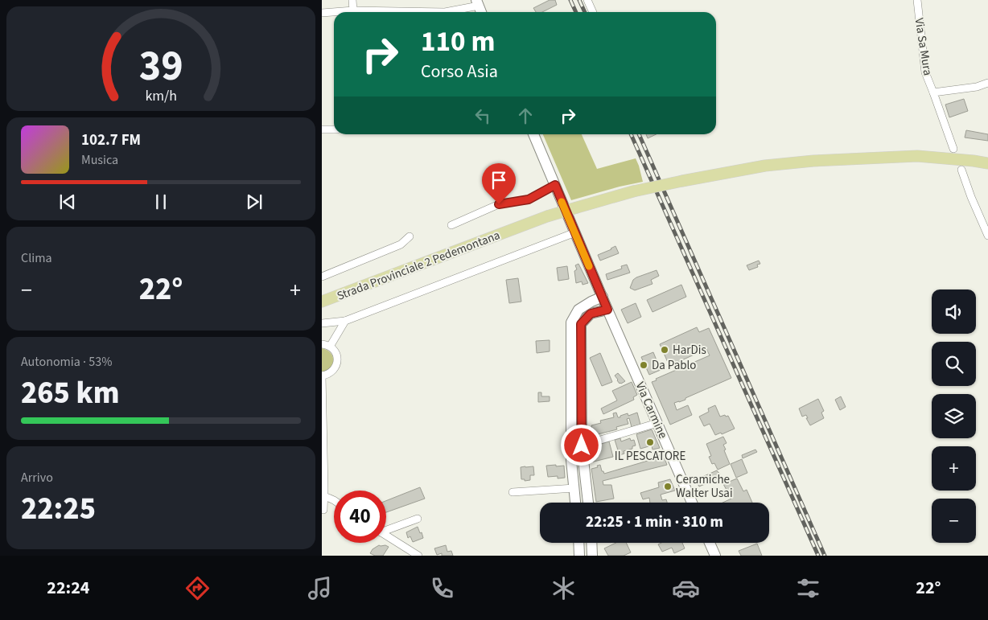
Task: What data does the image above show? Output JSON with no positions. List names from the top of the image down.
{
  "streets": {
    "main road": ["Strada Provinciale 2 Pedemontana"],
    "street": ["Via Sa Mura", "Via Carmine"]
  },
  "places": [
    "HarDis",
    "Da Pablo",
    "IL PESCATORE",
    "Ceramiche Walter Usai"
  ],
  "page": {
    "turn": ["110 m", "Corso Asia"],
    "song": ["102.7 FM", "Musica"],
    "tile": [
      "Clima",
      ["Autonomia · 53%", "265 km"],
      ["Arrivo", "22:25"]
    ],
    "heat": ["−", "22°", "+"],
    "map_buttons": ["+", "−"],
    "limit": "40",
    "trip": "22:25 · 1 min · 310 m",
    "tabs": ["22:24", "22°"],
    "gauge": ["39", "km/h"]
  }
}
